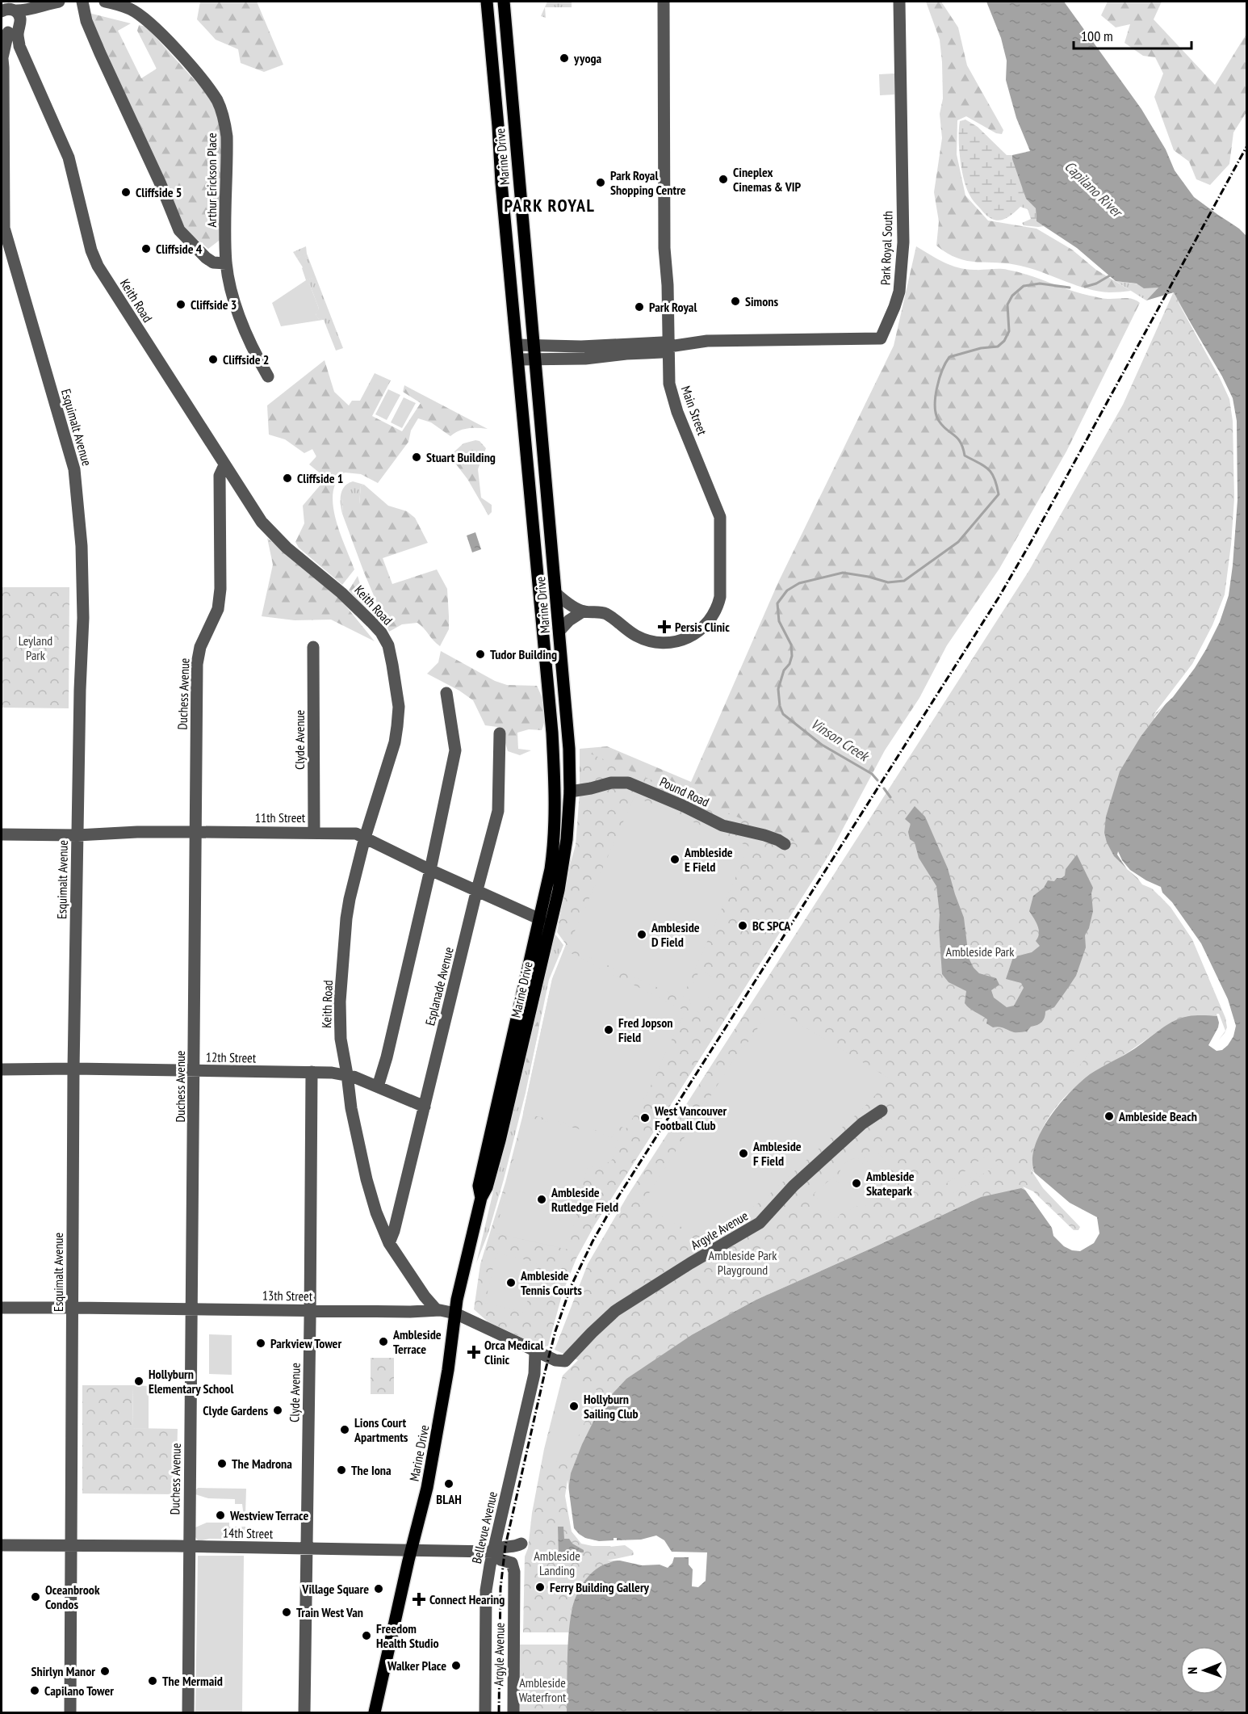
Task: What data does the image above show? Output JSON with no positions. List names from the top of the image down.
{
  "streets": {
    "main road": ["Marine Drive"],
    "street": [
      "Arthur Erickson Place",
      "Park Royal South",
      "Keith Road",
      "Main Street",
      "Esquimalt Avenue",
      "Duchess Avenue",
      "Clyde Avenue",
      "Pound Road",
      "11th Street",
      "Esplanade Avenue",
      "12th Street",
      "Argyle Avenue",
      "13th Street",
      "Bellevue Avenue",
      "14th Street"
    ]
  },
  "crossings": [
    ["Marine Drive", "Park Royal South"],
    ["Marine Drive", "Main Street"],
    ["Marine Drive", "Pound Road"],
    ["Marine Drive", "11th Street"],
    ["Marine Drive", "13th Street"],
    ["Marine Drive", "14th Street"],
    ["Park Royal South", "Main Street"],
    ["Keith Road", "Esquimalt Avenue"],
    ["Keith Road", "Duchess Avenue"],
    ["Keith Road", "11th Street"],
    ["Keith Road", "Esplanade Avenue"],
    ["Keith Road", "12th Street"],
    ["Keith Road", "13th Street"],
    ["Esquimalt Avenue", "11th Street"],
    ["Esquimalt Avenue", "12th Street"],
    ["Esquimalt Avenue", "13th Street"],
    ["Esquimalt Avenue", "14th Street"],
    ["Duchess Avenue", "11th Street"],
    ["Duchess Avenue", "12th Street"],
    ["Duchess Avenue", "13th Street"],
    ["Duchess Avenue", "14th Street"],
    ["Clyde Avenue", "11th Street"],
    ["Clyde Avenue", "12th Street"],
    ["Clyde Avenue", "13th Street"],
    ["Clyde Avenue", "14th Street"],
    ["11th Street", "Esplanade Avenue"],
    ["Esplanade Avenue", "12th Street"],
    ["Argyle Avenue", "13th Street"],
    ["Argyle Avenue", "Bellevue Avenue"],
    ["Argyle Avenue", "14th Street"],
    ["13th Street", "Bellevue Avenue"],
    ["Bellevue Avenue", "14th Street"]
  ],
  "districts": ["PARK ROYAL"],
  "water": ["Capilano River", "Vinson Creek"],
  "parks": [
    "Leyland Park",
    "Ambleside Park",
    "Ambleside Park Playground",
    "Ambleside Landing",
    "Ambleside Waterfront"
  ],
  "places": {
    "other": [
      "yyoga",
      "Cineplex Cinemas & VIP",
      "Park Royal Shopping Centre",
      "Cliffside 5",
      "Cliffside 4",
      "Simons",
      "Cliffside 3",
      "Park Royal",
      "Cliffside 2",
      "Stuart Building",
      "Cliffside 1",
      "Tudor Building",
      "Ambleside E Field",
      "BC SPCA",
      "Ambleside D Field",
      "Fred Jopson Field",
      "Ambleside Beach",
      "West Vancouver Football Club",
      "Ambleside F Field",
      "Ambleside Skatepark",
      "Ambleside Rutledge Field",
      "Ambleside Tennis Courts",
      "Ambleside Terrace",
      "Parkview Tower",
      "Hollyburn Elementary School",
      "Hollyburn Sailing Club",
      "Clyde Gardens",
      "Lions Court Apartments",
      "The Madrona",
      "The Iona",
      "BLAH",
      "Westview Terrace",
      "Ferry Building Gallery",
      "Village Square",
      "Oceanbrook Condos",
      "Train West Van",
      "Freedom Health Studio",
      "Walker Place",
      "Shirlyn Manor",
      "The Mermaid",
      "Capilano Tower"
    ],
    "health": ["Persis Clinic", "Orca Medical Clinic", "Connect Hearing"]
  },
  "scale_bar": "100 m",
  "north": "left"
}
